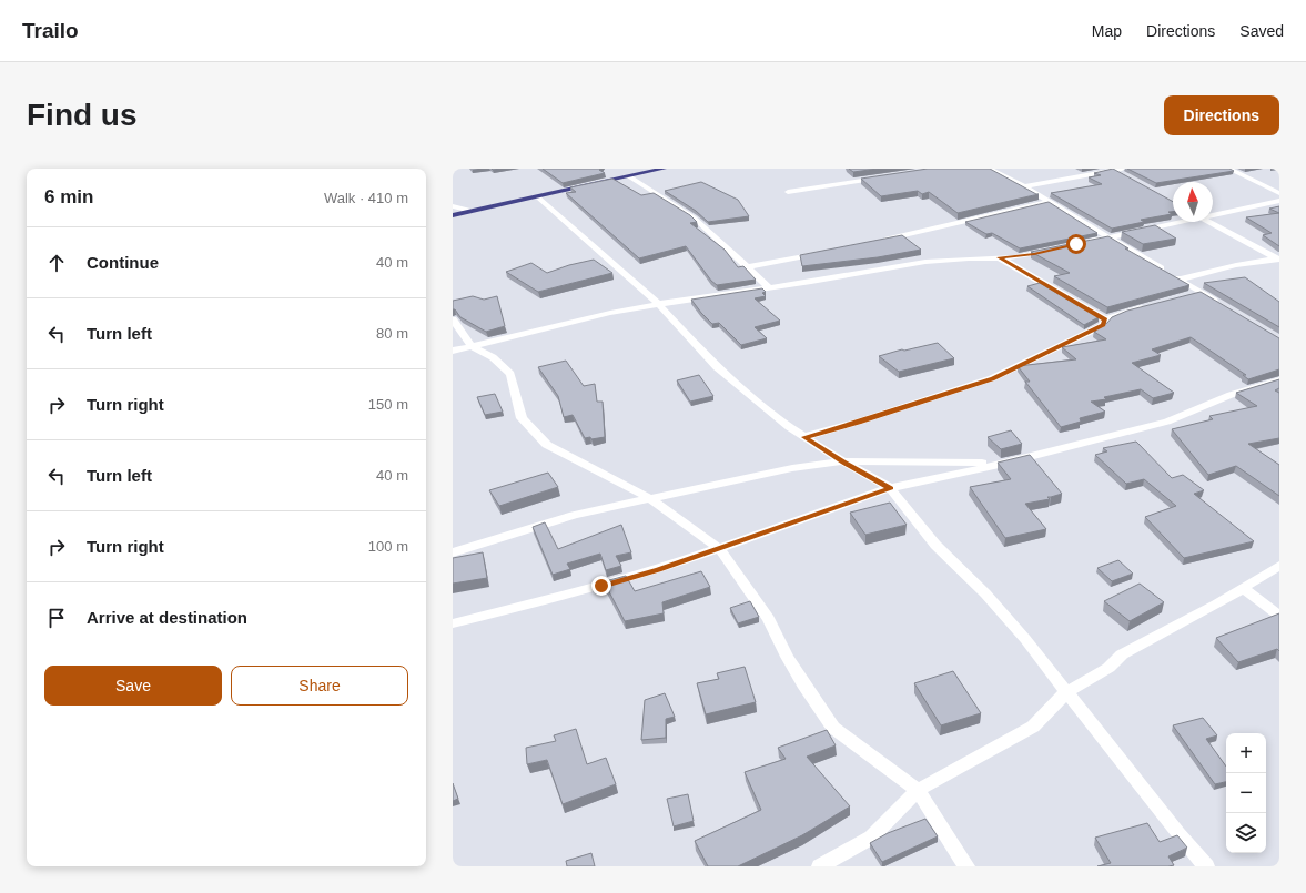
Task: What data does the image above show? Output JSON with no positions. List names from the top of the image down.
{
  "north": "top",
  "page": {
    "header": "Trailo",
    "nav": ["Map", "Directions", "Saved"],
    "buttons": [
      "Directions",
      ["Save", "Share"]
    ],
    "title": "Find us",
    "heading": ["6 min", "Walk · 410 m"],
    "list": [
      ["Continue", "40 m"],
      ["Turn left", "80 m"],
      ["Turn right", "150 m"],
      ["Turn left", "40 m"],
      ["Turn right", "100 m"],
      "Arrive at destination"
    ],
    "map_buttons": ["+", "−"]
  }
}
